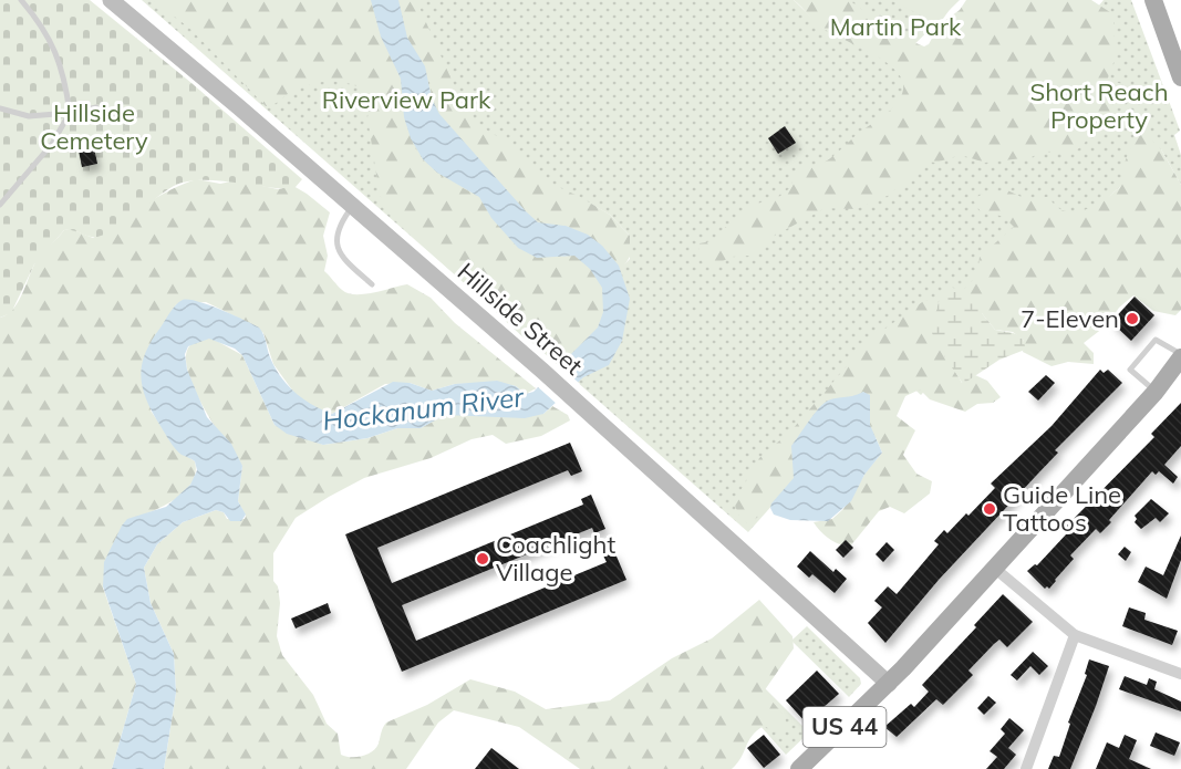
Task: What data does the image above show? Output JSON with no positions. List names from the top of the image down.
{
  "streets": {
    "main road": ["Hillside Street", "US 44"]
  },
  "crossings": [
    ["Hillside Street", "US 44"]
  ],
  "water": ["Hockanum River"],
  "parks": [
    "Martin Park",
    "Short Reach Property",
    "Riverview Park",
    "Hillside Cemetery"
  ],
  "places": ["7-Eleven", "Guide Line Tattoos", "Coachlight Village"]
}
